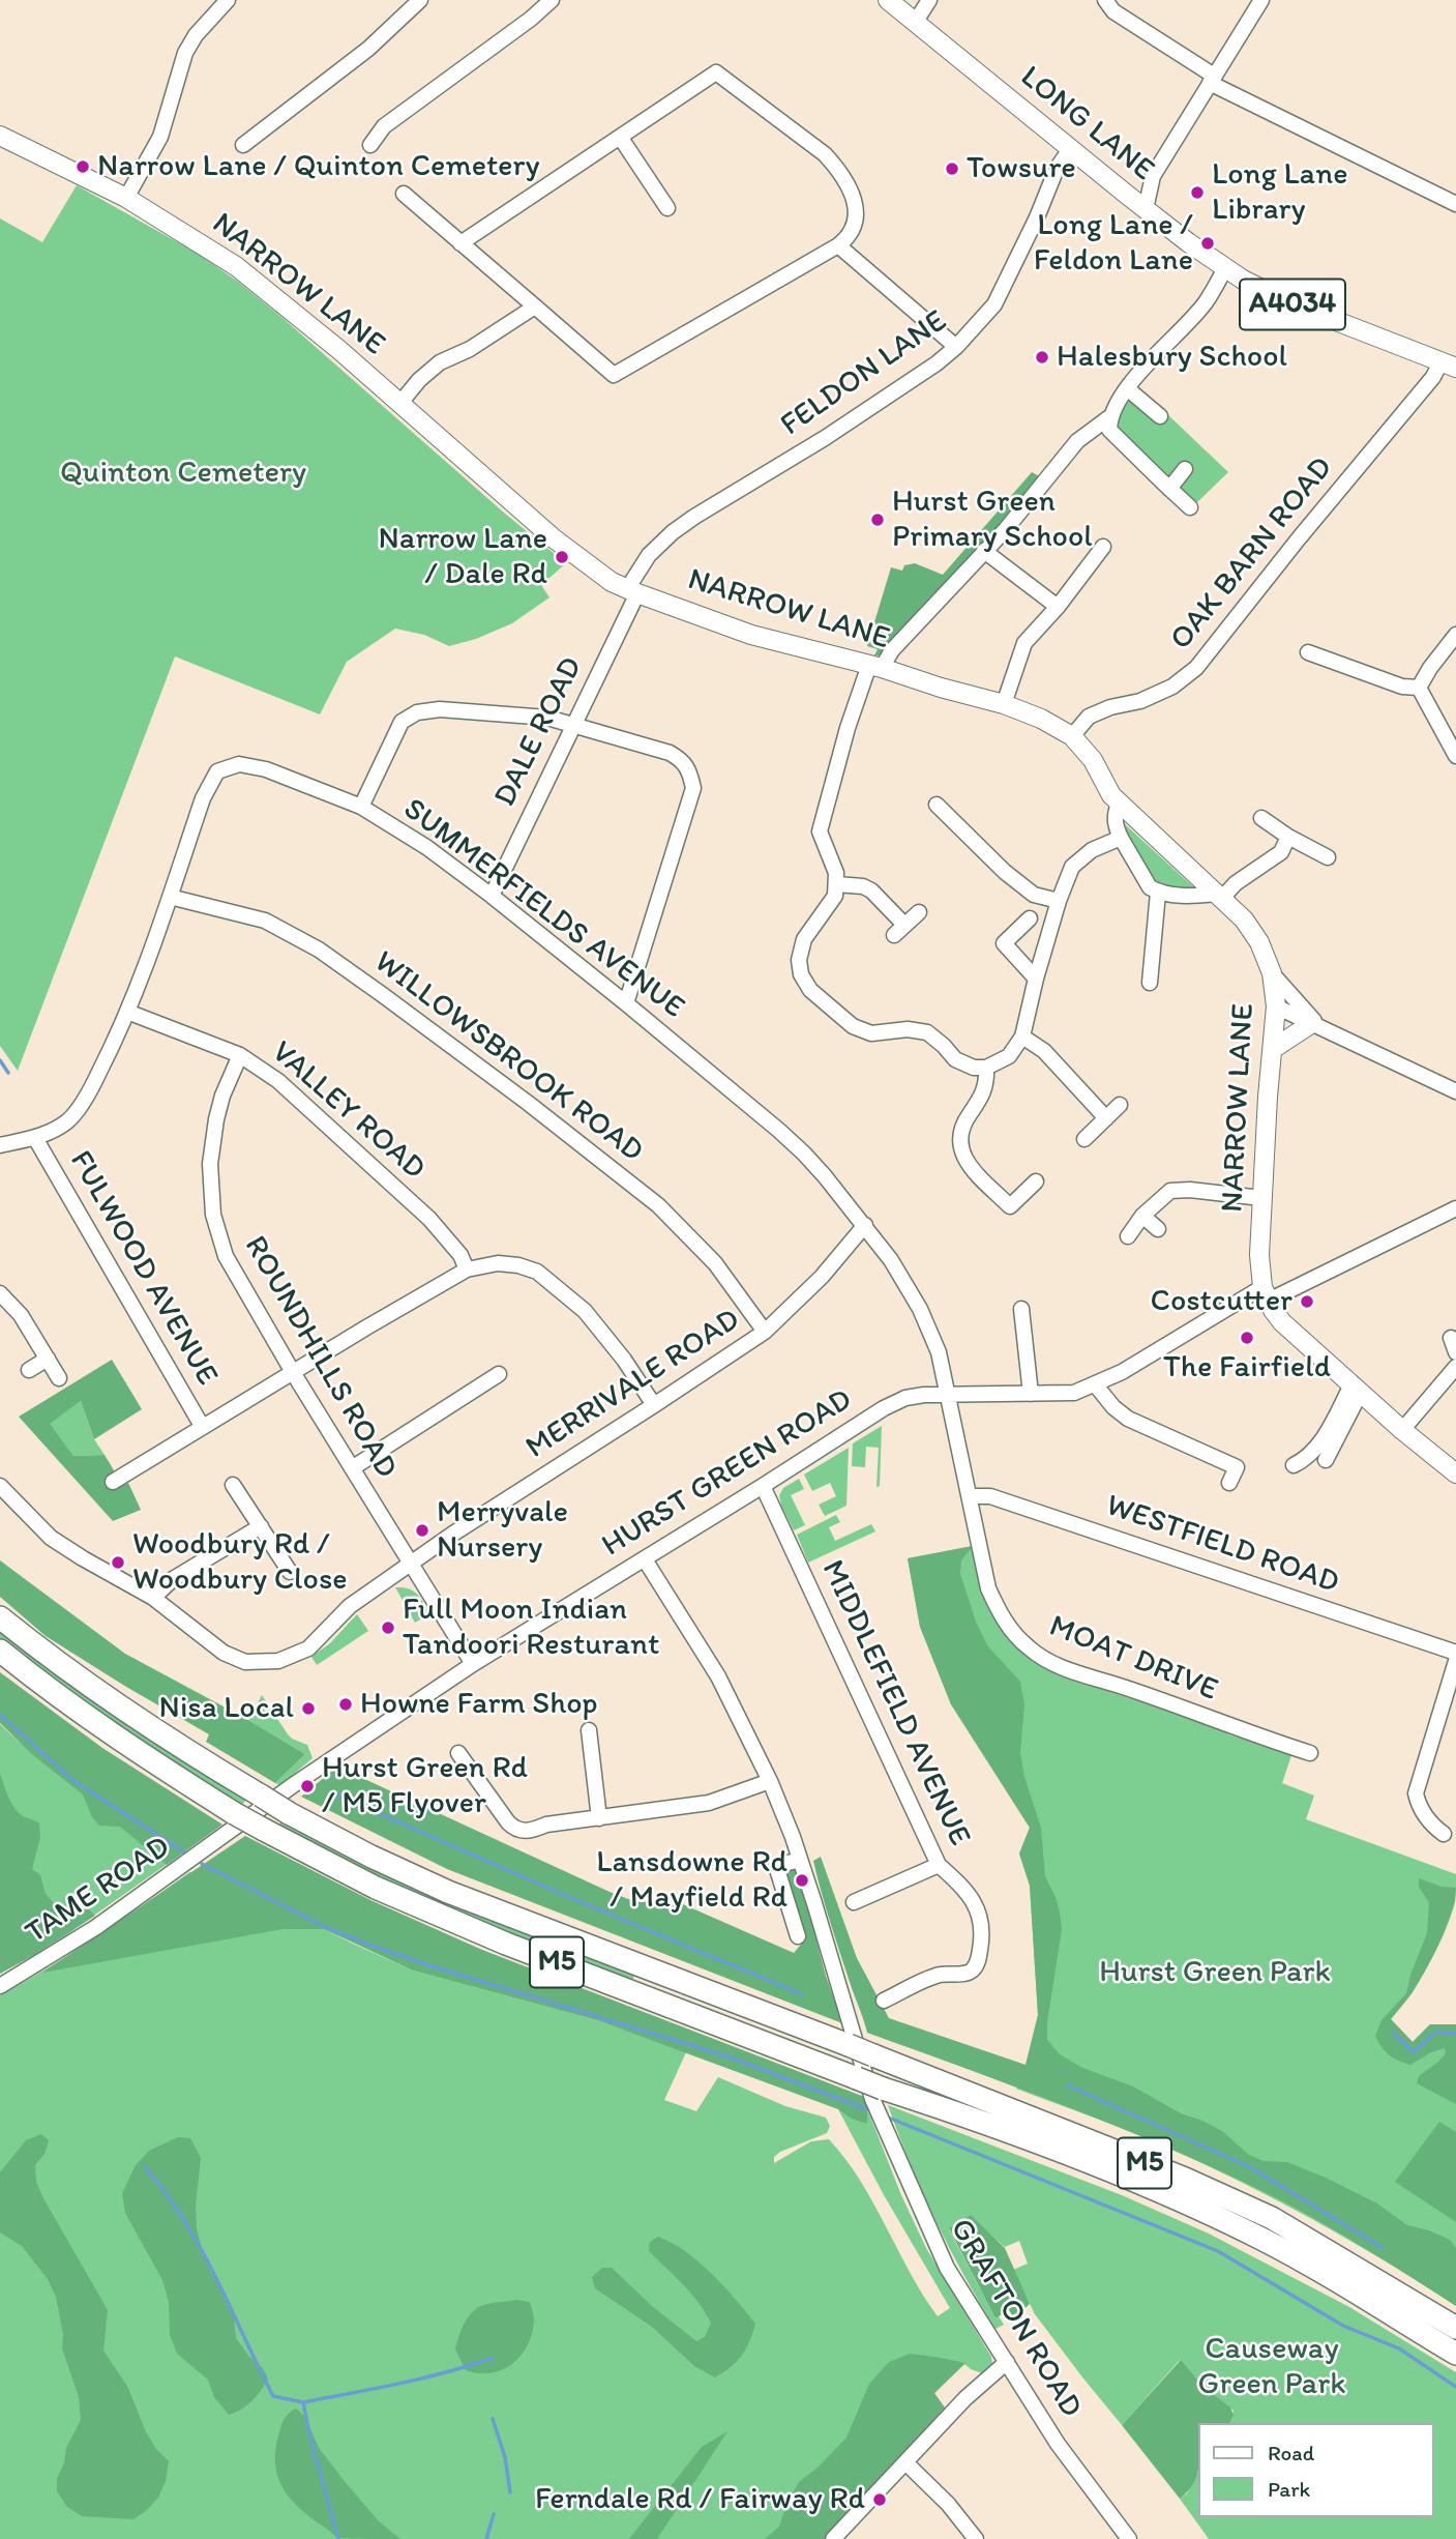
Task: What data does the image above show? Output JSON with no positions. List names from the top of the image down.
{
  "streets": {
    "highway": ["M5"],
    "main road": ["LONG LANE", "NARROW LANE", "A4034"],
    "street": [
      "FELDON LANE",
      "OAK BARN ROAD",
      "DALE ROAD",
      "SUMMERFIELDS AVENUE",
      "WILLOWSBROOK ROAD",
      "VALLEY ROAD",
      "FULWOOD AVENUE",
      "ROUNDHILLS ROAD",
      "MERRIVALE ROAD",
      "HURST GREEN ROAD",
      "WESTFIELD ROAD",
      "MOAT DRIVE",
      "MIDDLEFIELD AVENUE",
      "TAME ROAD",
      "GRAFTON ROAD"
    ]
  },
  "crossings": [
    ["LONG LANE", "FELDON LANE"],
    ["LONG LANE", "OAK BARN ROAD"],
    ["NARROW LANE", "FELDON LANE"],
    ["NARROW LANE", "OAK BARN ROAD"],
    ["NARROW LANE", "DALE ROAD"],
    ["NARROW LANE", "HURST GREEN ROAD"],
    ["FELDON LANE", "DALE ROAD"],
    ["DALE ROAD", "SUMMERFIELDS AVENUE"],
    ["SUMMERFIELDS AVENUE", "WILLOWSBROOK ROAD"],
    ["SUMMERFIELDS AVENUE", "VALLEY ROAD"],
    ["SUMMERFIELDS AVENUE", "FULWOOD AVENUE"],
    ["SUMMERFIELDS AVENUE", "MERRIVALE ROAD"],
    ["SUMMERFIELDS AVENUE", "HURST GREEN ROAD"],
    ["SUMMERFIELDS AVENUE", "MOAT DRIVE"],
    ["WILLOWSBROOK ROAD", "MERRIVALE ROAD"],
    ["VALLEY ROAD", "ROUNDHILLS ROAD"],
    ["ROUNDHILLS ROAD", "MERRIVALE ROAD"],
    ["ROUNDHILLS ROAD", "HURST GREEN ROAD"],
    ["HURST GREEN ROAD", "MOAT DRIVE"],
    ["HURST GREEN ROAD", "MIDDLEFIELD AVENUE"],
    ["HURST GREEN ROAD", "TAME ROAD"],
    ["HURST GREEN ROAD", "GRAFTON ROAD"],
    ["WESTFIELD ROAD", "MOAT DRIVE"],
    ["M5", "GRAFTON ROAD"]
  ],
  "parks": ["Quinton Cemetery", "Hurst Green Park", "Causeway Green Park"],
  "places": [
    "Narrow Lane / Quinton Cemetery",
    "Towsure",
    "Long Lane Library",
    "Long Lane / Feldon Lane",
    "Halesbury School",
    "Hurst Green Primary School",
    "Narrow Lane / Dale Rd",
    "Costcutter",
    "The Fairfield",
    "Merryvale Nursery",
    "Woodbury Rd / Woodbury Close",
    "Full Moon Indian Tandoori Resturant",
    "Howne Farm Shop",
    "Nisa Local",
    "Hurst Green Rd / M5 Flyover",
    "Lansdowne Rd / Mayfield Rd",
    "Ferndale Rd / Fairway Rd"
  ],
  "legend": ["Road", "Park"]
}
